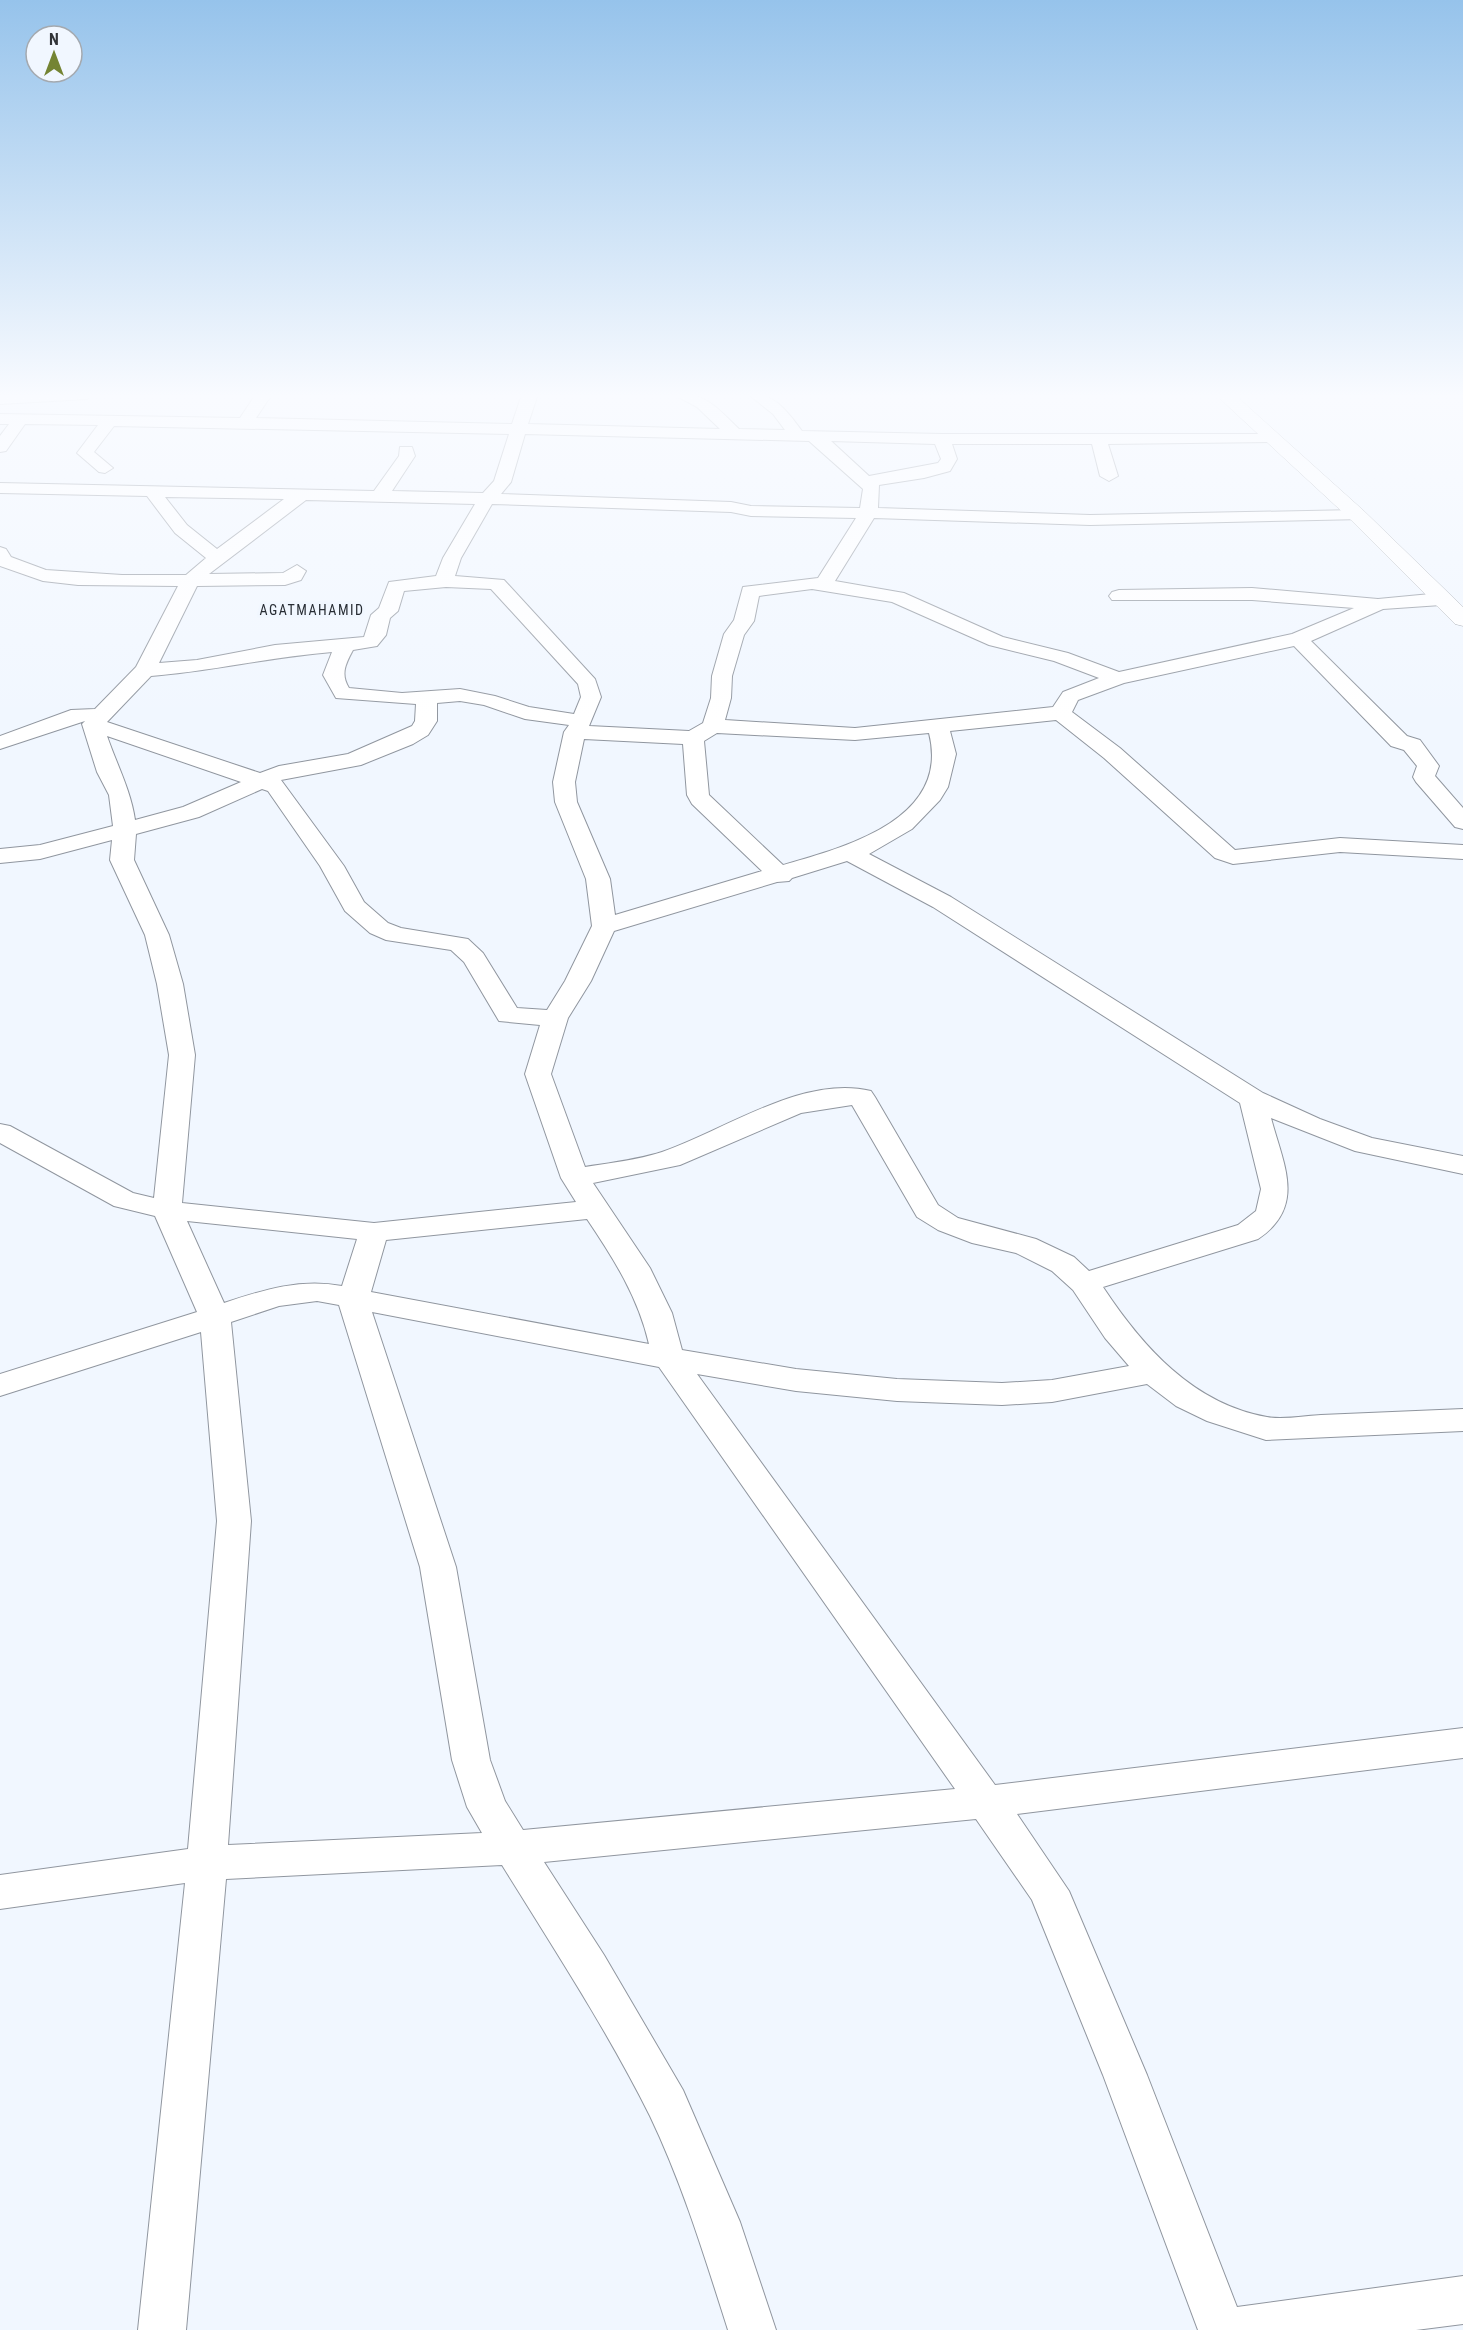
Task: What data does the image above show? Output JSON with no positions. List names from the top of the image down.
{
  "districts": ["AGATMAHAMID"],
  "north": "top"
}
